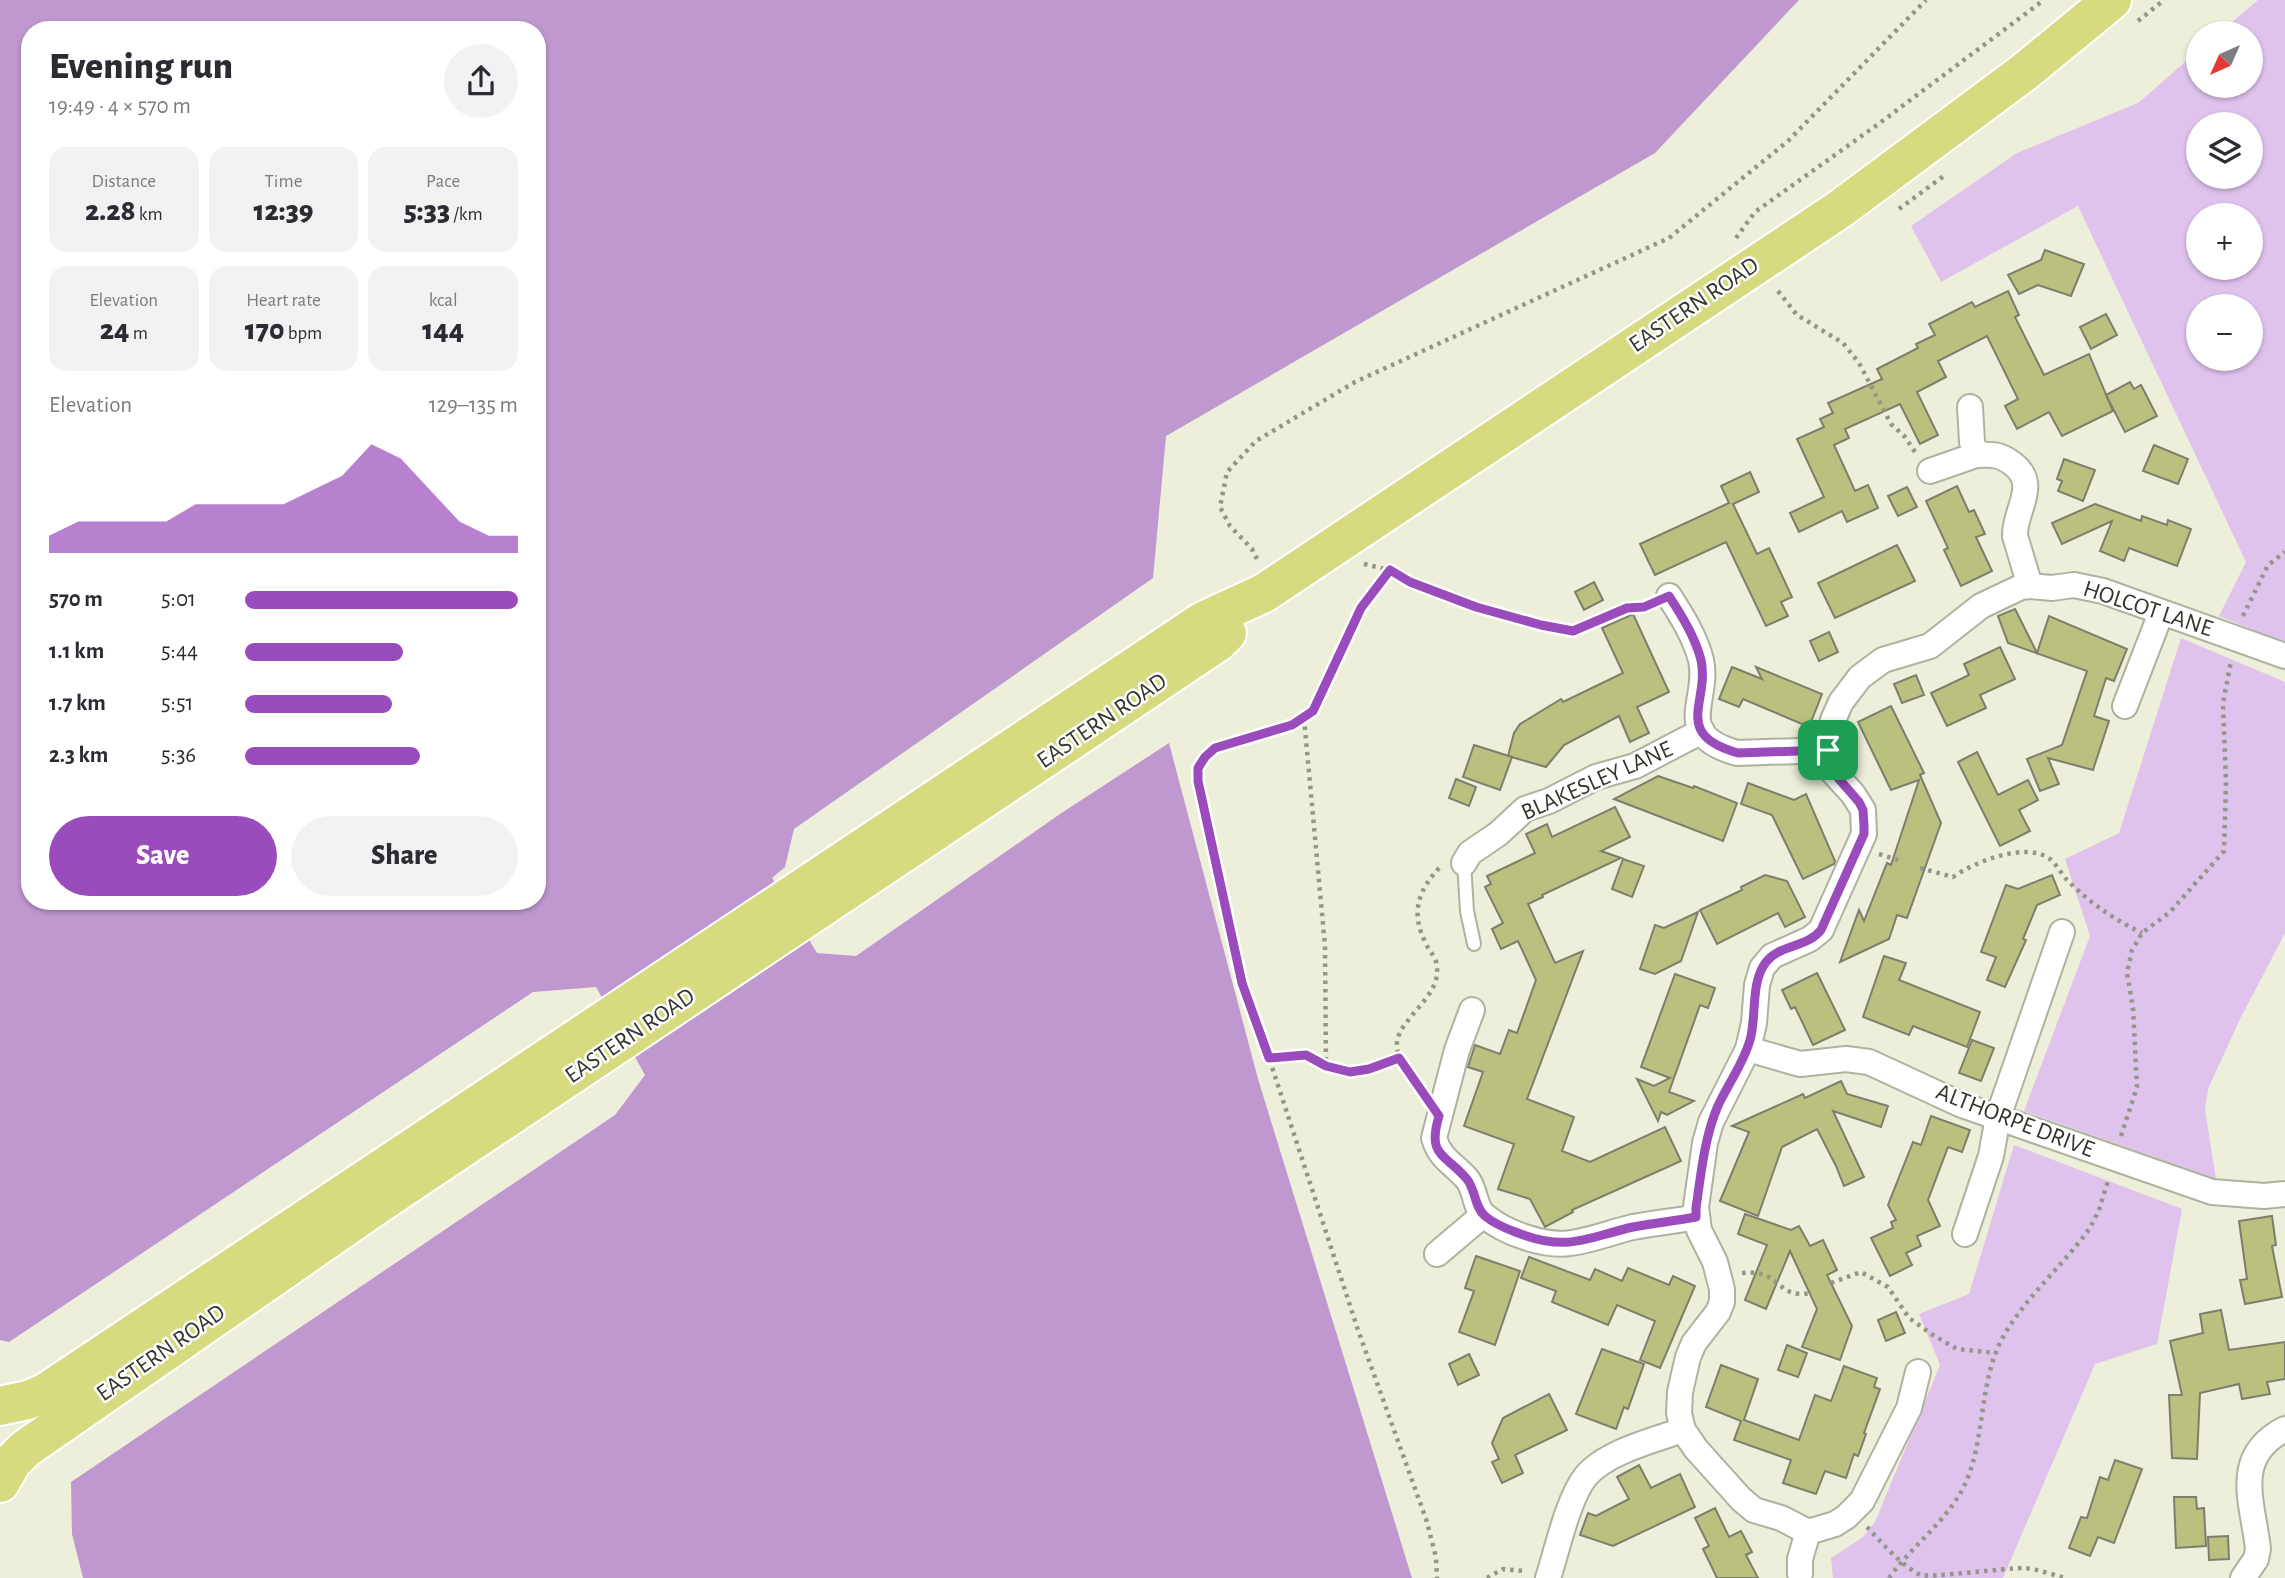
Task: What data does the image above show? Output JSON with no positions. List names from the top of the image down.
{
  "streets": {
    "main road": ["EASTERN ROAD"],
    "street": ["HOLCOT LANE", "BLAKESLEY LANE", "ALTHORPE DRIVE"]
  },
  "crossings": [
    ["HOLCOT LANE", "BLAKESLEY LANE"]
  ],
  "north": "bottom left",
  "page": {
    "map_buttons": ["+", "−"],
    "heading": ["Evening run", "19:49 · 4 × 570 m"],
    "stats": [
      ["Distance", "2.28 km"],
      ["Time", "12:39"],
      ["Pace", "5:33 /km"],
      ["Elevation", "24 m"],
      ["Heart rate", "170 bpm"],
      ["kcal", "144"]
    ],
    "chart": ["Elevation", "129–135 m"],
    "list": [
      {
        "name": "570 m",
        "note": "5:01"
      },
      {
        "name": "1.1 km",
        "note": "5:44"
      },
      {
        "name": "1.7 km",
        "note": "5:51"
      },
      {
        "name": "2.3 km",
        "note": "5:36"
      }
    ],
    "buttons": ["Save", "Share"]
  }
}
